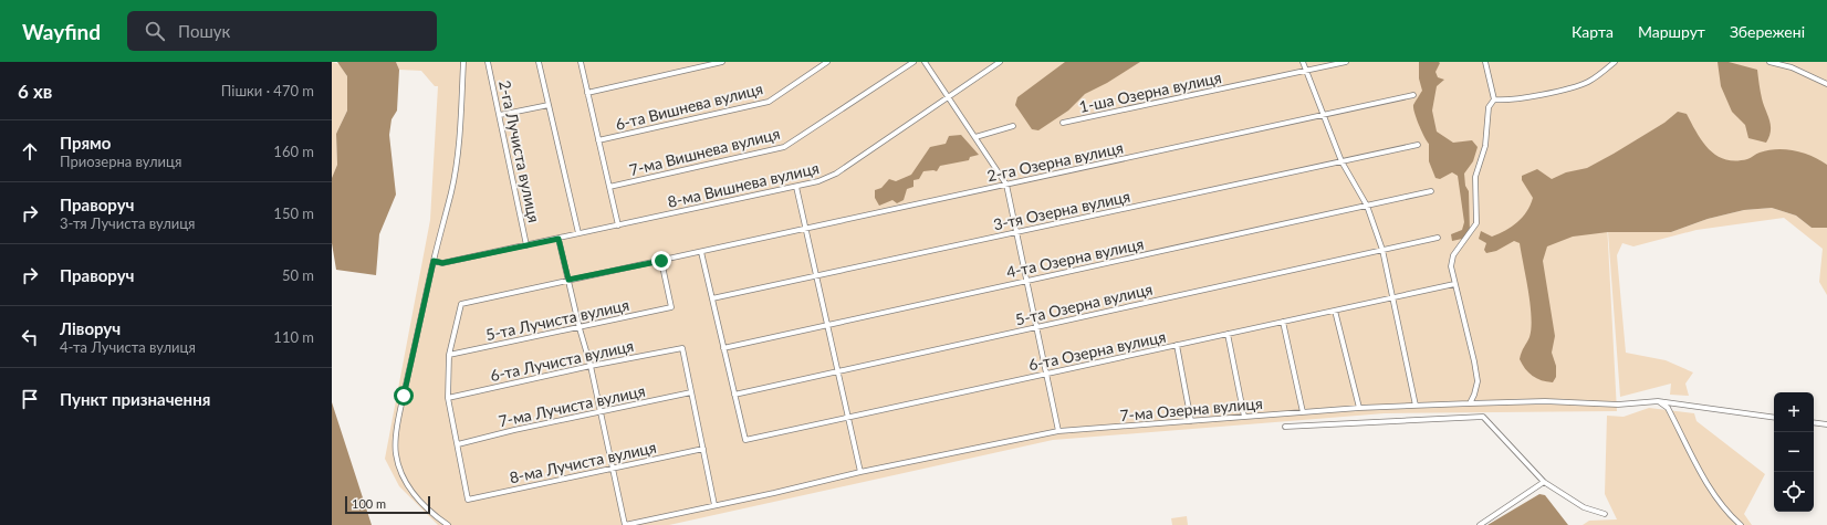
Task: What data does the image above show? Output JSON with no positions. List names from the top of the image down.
{
  "streets": {
    "street": [
      "1-ша Озерна вулиця",
      "6-та Вишнева вулиця",
      "2-га Лучиста вулиця",
      "7-ма Вишнева вулиця",
      "2-га Озерна вулиця",
      "8-ма Вишнева вулиця",
      "3-тя Озерна вулиця",
      "4-та Озерна вулиця",
      "5-та Озерна вулиця",
      "5-та Лучиста вулиця",
      "6-та Озерна вулиця",
      "6-та Лучиста вулиця",
      "7-ма Лучиста вулиця",
      "7-ма Озерна вулиця",
      "8-ма Лучиста вулиця"
    ]
  },
  "crossings": [
    ["2-га Лучиста вулиця", "8-ма Вишнева вулиця"],
    ["2-га Озерна вулиця", "5-та Лучиста вулиця"],
    ["5-та Озерна вулиця", "6-та Озерна вулиця"],
    ["6-та Лучиста вулиця", "7-ма Лучиста вулиця"],
    ["7-ма Лучиста вулиця", "8-ма Лучиста вулиця"]
  ],
  "scale_bar": "100 m",
  "page": {
    "header": "Wayfind",
    "search": "Пошук",
    "nav": ["Карта", "Маршрут", "Збережені"],
    "heading": ["6 хв", "Пішки · 470 m"],
    "list": [
      ["Прямо", "Приозерна вулиця", "160 m"],
      ["Праворуч", "3-тя Лучиста вулиця", "150 m"],
      ["Праворуч", "50 m"],
      ["Ліворуч", "4-та Лучиста вулиця", "110 m"],
      "Пункт призначення"
    ],
    "map_buttons": ["+", "−"],
    "scale": "100 m"
  }
}
